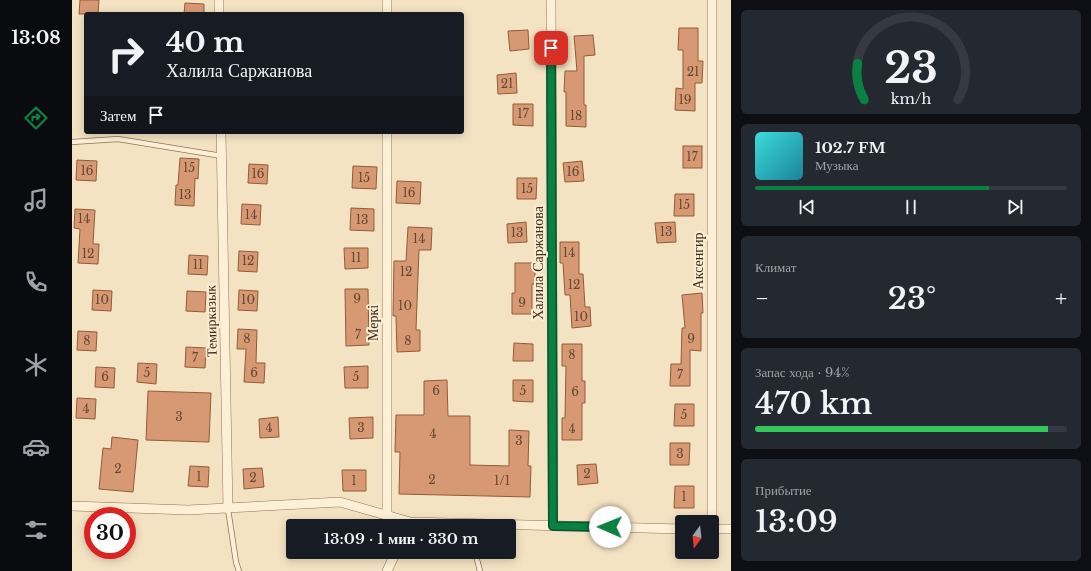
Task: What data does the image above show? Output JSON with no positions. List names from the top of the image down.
{
  "streets": {
    "street": [
      "Аксенгир",
      "Халила Саржанова",
      "Темирказык",
      "Меркі"
    ]
  },
  "house_numbers": [
    "21",
    "21",
    "19",
    "17",
    "18",
    "17",
    "15",
    "16",
    "16",
    "16",
    "15",
    "15",
    "16",
    "13",
    "15",
    "14",
    "14",
    "13",
    "13",
    "13",
    "14",
    "14",
    "12",
    "11",
    "12",
    "11",
    "12",
    "12",
    "9",
    "10",
    "10",
    "9",
    "10",
    "10",
    "7",
    "8",
    "9",
    "8",
    "8",
    "8",
    "7",
    "5",
    "6",
    "7",
    "6",
    "5",
    "6",
    "5",
    "6",
    "4",
    "5",
    "3",
    "4",
    "3",
    "4",
    "4",
    "3",
    "3",
    "2",
    "2",
    "1",
    "2",
    "2",
    "1",
    "1/1",
    "1"
  ],
  "north": "bottom",
  "page": {
    "tabs": "13:08",
    "turn": ["40 m", "Халила Саржанова"],
    "then": "Затем",
    "song": ["102.7 FM", "Музыка"],
    "tile": [
      "Климат",
      ["Запас хода · 94%", "470 km"],
      ["Прибытие", "13:09"]
    ],
    "heat": ["−", "23°", "+"],
    "limit": "30",
    "trip": "13:09 · 1 мин · 330 m",
    "gauge": ["23", "km/h"]
  }
}
